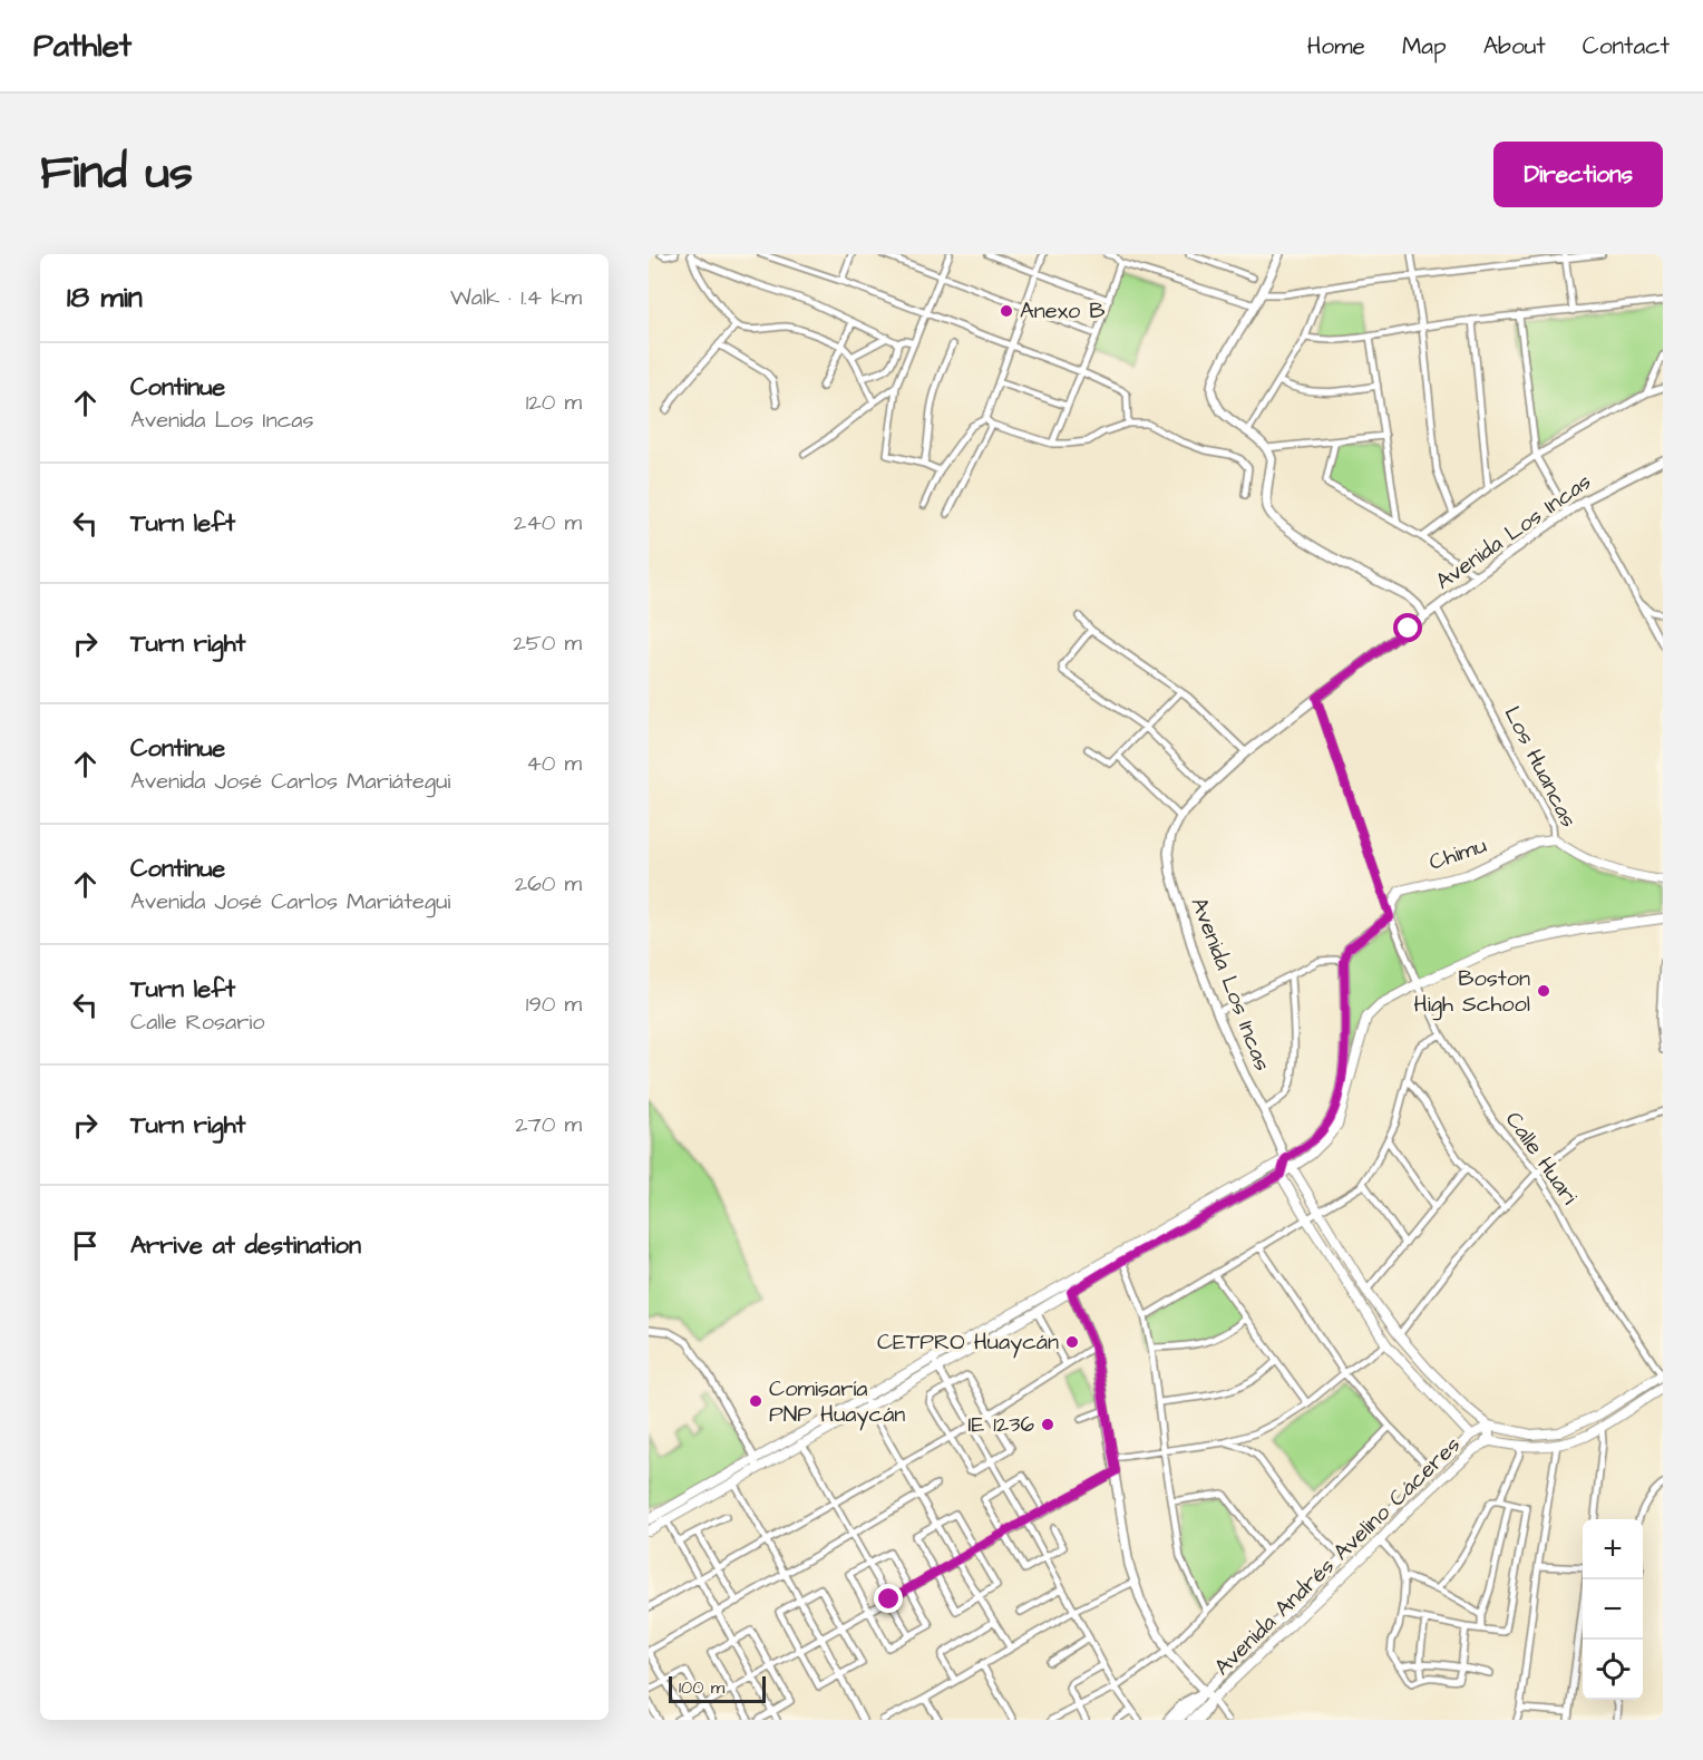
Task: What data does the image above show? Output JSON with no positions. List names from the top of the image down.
{
  "streets": {
    "main road": [
      "Avenida Los Incas",
      "Los Huancas",
      "Chimu",
      "Avenida Andrés Avelino Cáceres"
    ],
    "street": ["Calle Huari"]
  },
  "crossings": [
    ["Avenida Los Incas", "Los Huancas"],
    ["Avenida Los Incas", "Calle Huari"],
    ["Avenida Los Incas", "Avenida Andrés Avelino Cáceres"],
    ["Los Huancas", "Chimu"],
    ["Chimu", "Calle Huari"]
  ],
  "places": [
    "Anexo B",
    "Boston High School",
    "CETPRO Huaycán",
    "Comisaría PNP Huaycán",
    "IE 1236"
  ],
  "scale_bar": "100 m",
  "page": {
    "header": "Pathlet",
    "nav": [
      "Home",
      "Map",
      "About",
      "Contact"
    ],
    "title": "Find us",
    "buttons": "Directions",
    "heading": ["18 min", "Walk · 1.4 km"],
    "list": [
      ["Continue", "Avenida Los Incas", "120 m"],
      ["Turn left", "240 m"],
      ["Turn right", "250 m"],
      ["Continue", "Avenida José Carlos Mariátegui", "40 m"],
      ["Continue", "Avenida José Carlos Mariátegui", "260 m"],
      ["Turn left", "Calle Rosario", "190 m"],
      ["Turn right", "270 m"],
      "Arrive at destination"
    ],
    "map_buttons": ["+", "−"],
    "scale": "100 m"
  }
}
